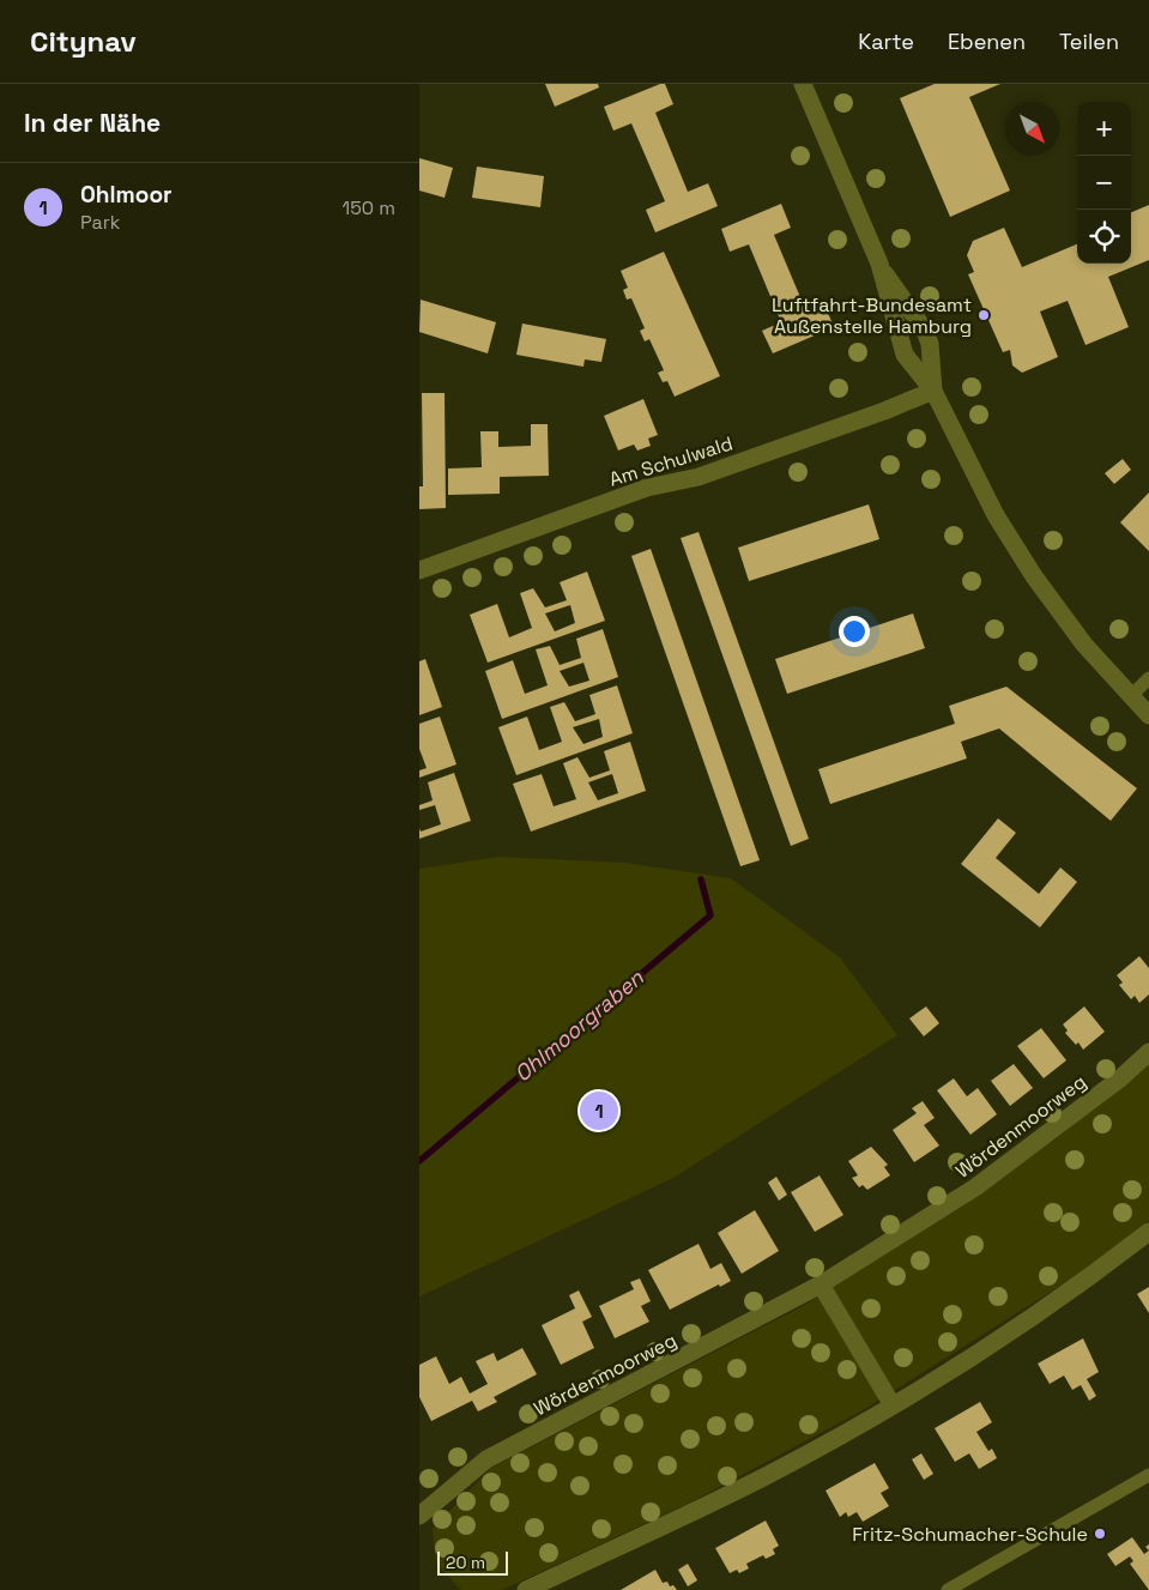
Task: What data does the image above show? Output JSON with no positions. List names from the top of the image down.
{
  "streets": {
    "street": ["Am Schulwald", "Wördenmoorweg"]
  },
  "water": ["Ohlmoorgraben"],
  "places": ["Luftfahrt-Bundesamt Außenstelle Hamburg", "Fritz-Schumacher-Schule"],
  "scale_bar": "20 m",
  "north": "bottom right",
  "page": {
    "header": "Citynav",
    "nav": ["Karte", "Ebenen", "Teilen"],
    "heading": "In der Nähe",
    "map_buttons": ["+", "−"],
    "list": [
      {
        "mark": "1",
        "name": "Ohlmoor",
        "note": "Park",
        "value": "150 m"
      }
    ],
    "pins": "1",
    "scale": "20 m"
  }
}
